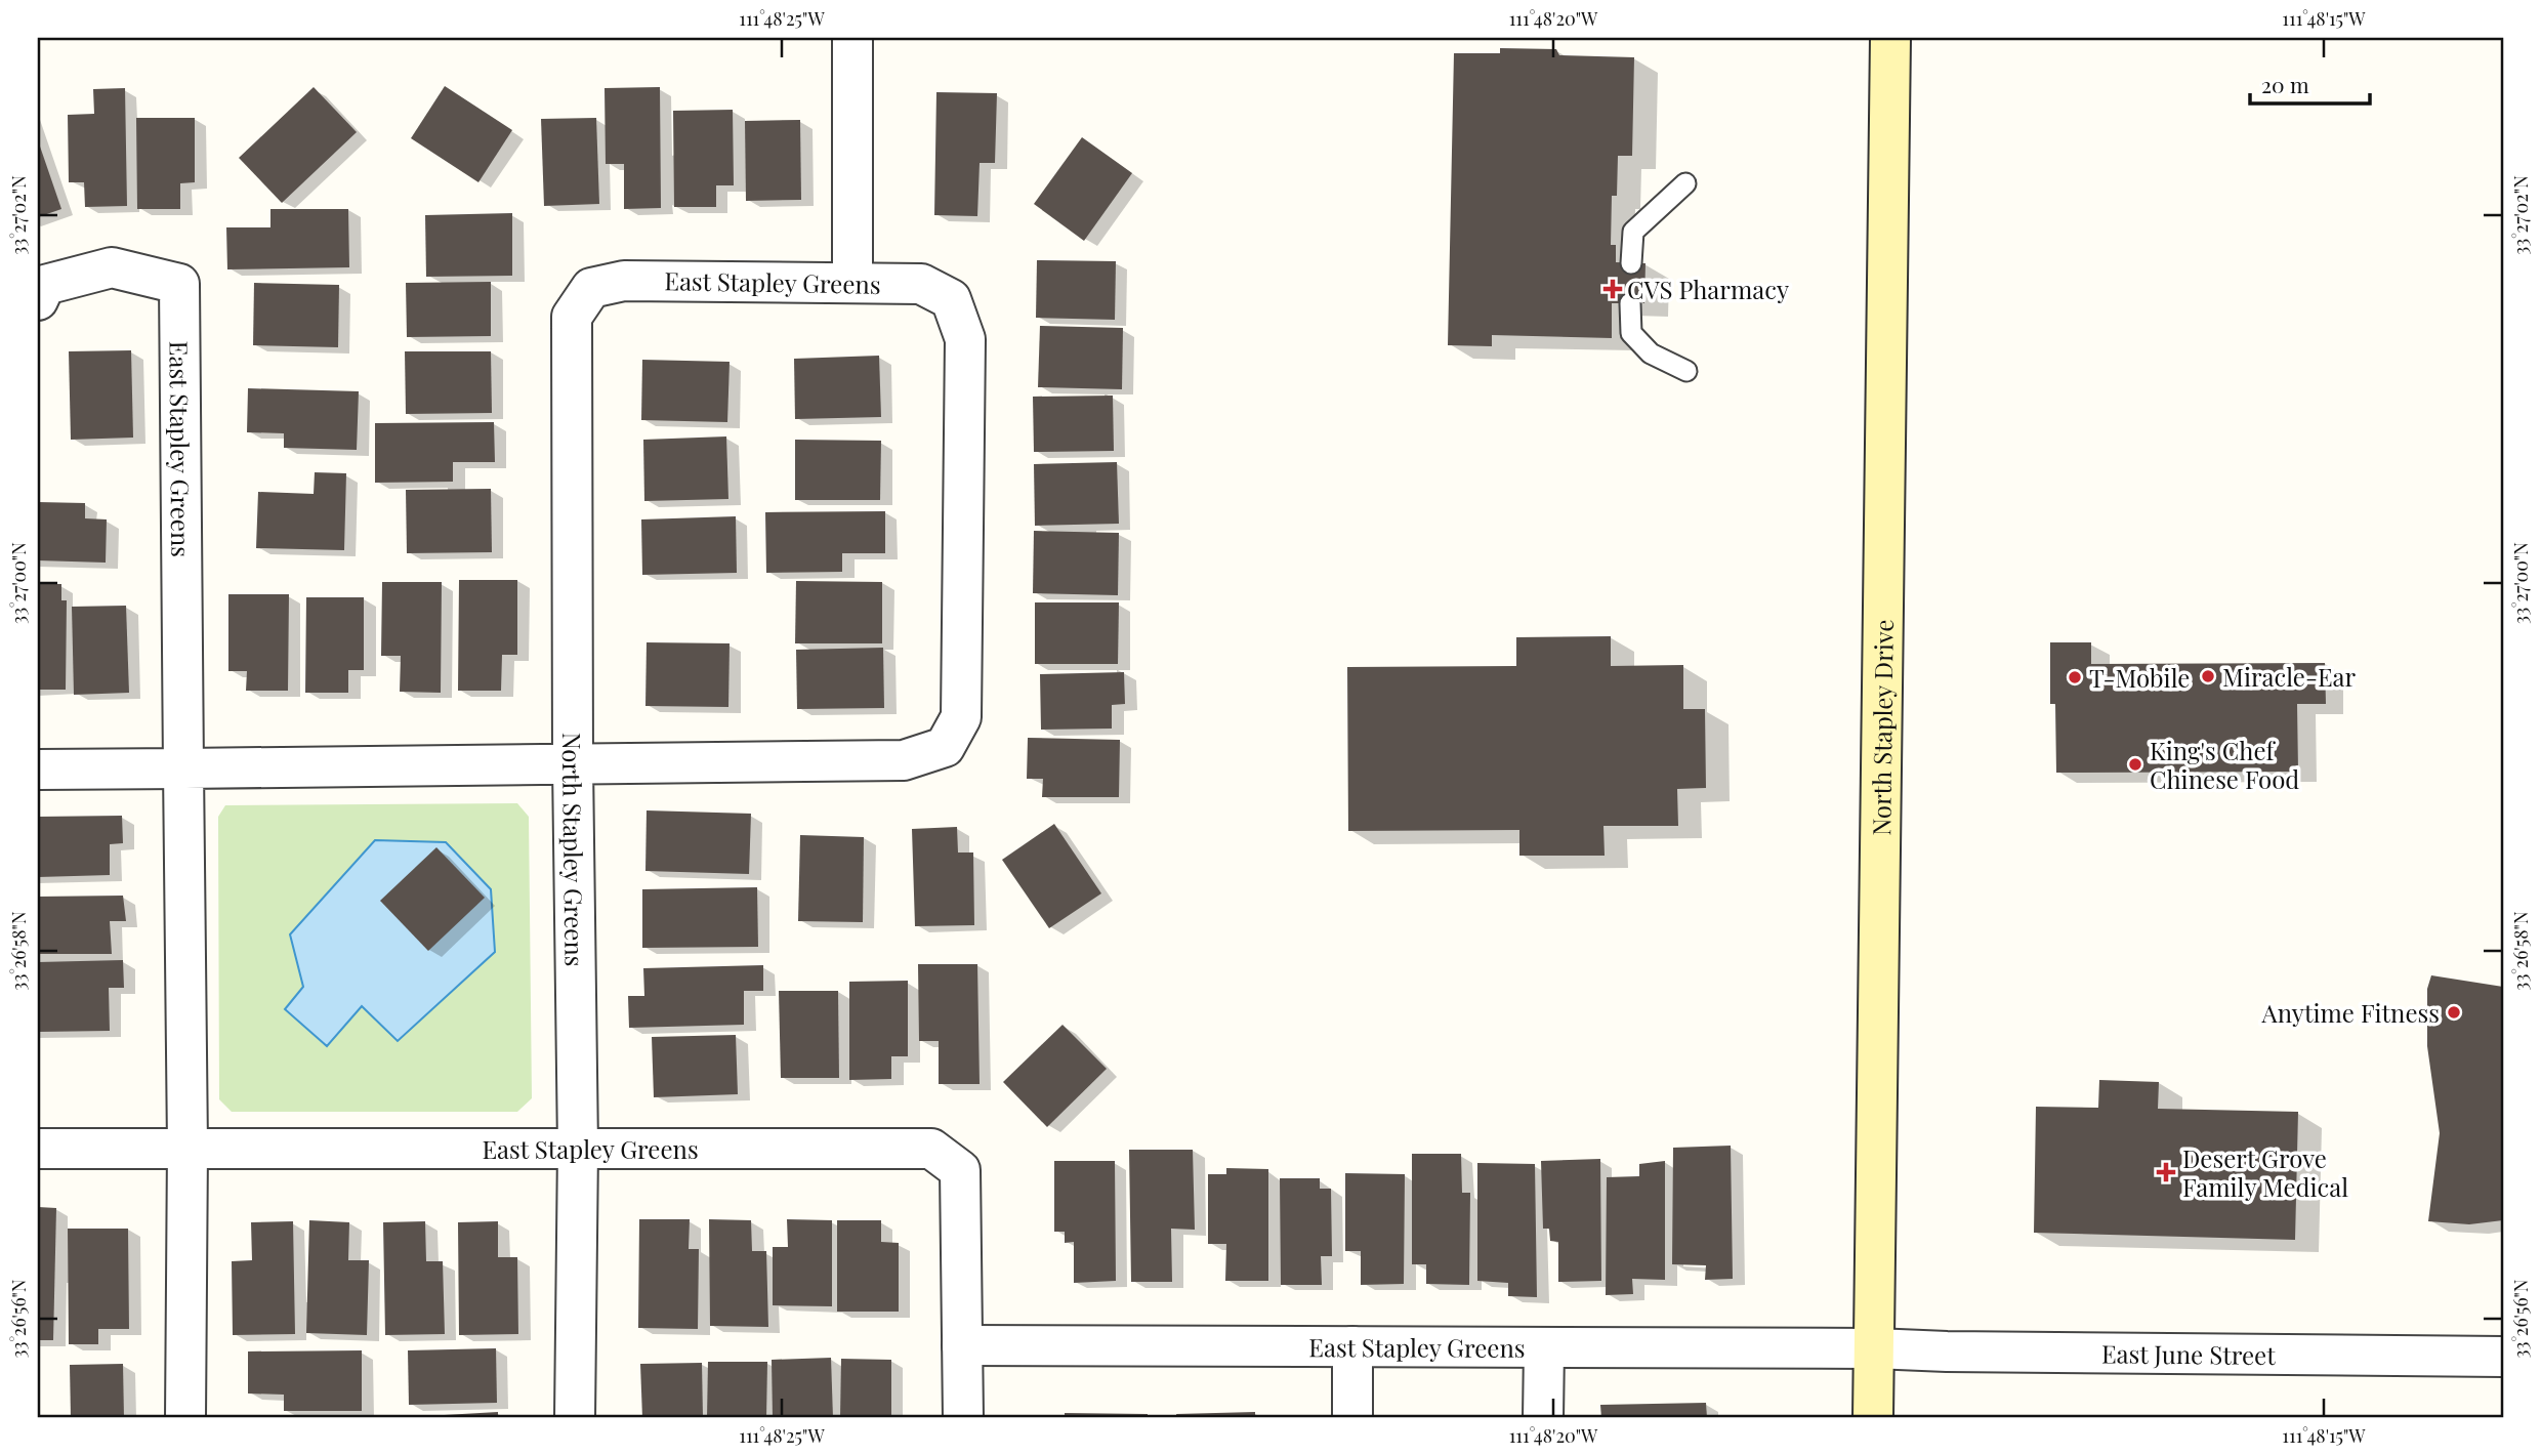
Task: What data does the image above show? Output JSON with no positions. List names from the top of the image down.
{
  "streets": {
    "main road": ["North Stapley Drive"],
    "street": ["East Stapley Greens", "North Stapley Greens", "East June Street"]
  },
  "crossings": [
    ["East Stapley Greens", "North Stapley Drive"],
    ["East Stapley Greens", "North Stapley Greens"],
    ["East Stapley Greens", "East June Street"],
    ["North Stapley Drive", "East June Street"]
  ],
  "places": {
    "health": ["CVS Pharmacy", "Desert Grove Family Medical"],
    "other": [
      "Miracle-Ear",
      "T-Mobile",
      "King's Chef Chinese Food",
      "Anytime Fitness"
    ]
  },
  "scale_bar": "20 m",
  "coordinates": [
    "111°48'25\"W",
    "111°48'20\"W",
    "111°48'15\"W",
    "33°27'02\"N",
    "33°27'00\"N",
    "33°26'58\"N",
    "33°26'56\"N"
  ]
}
